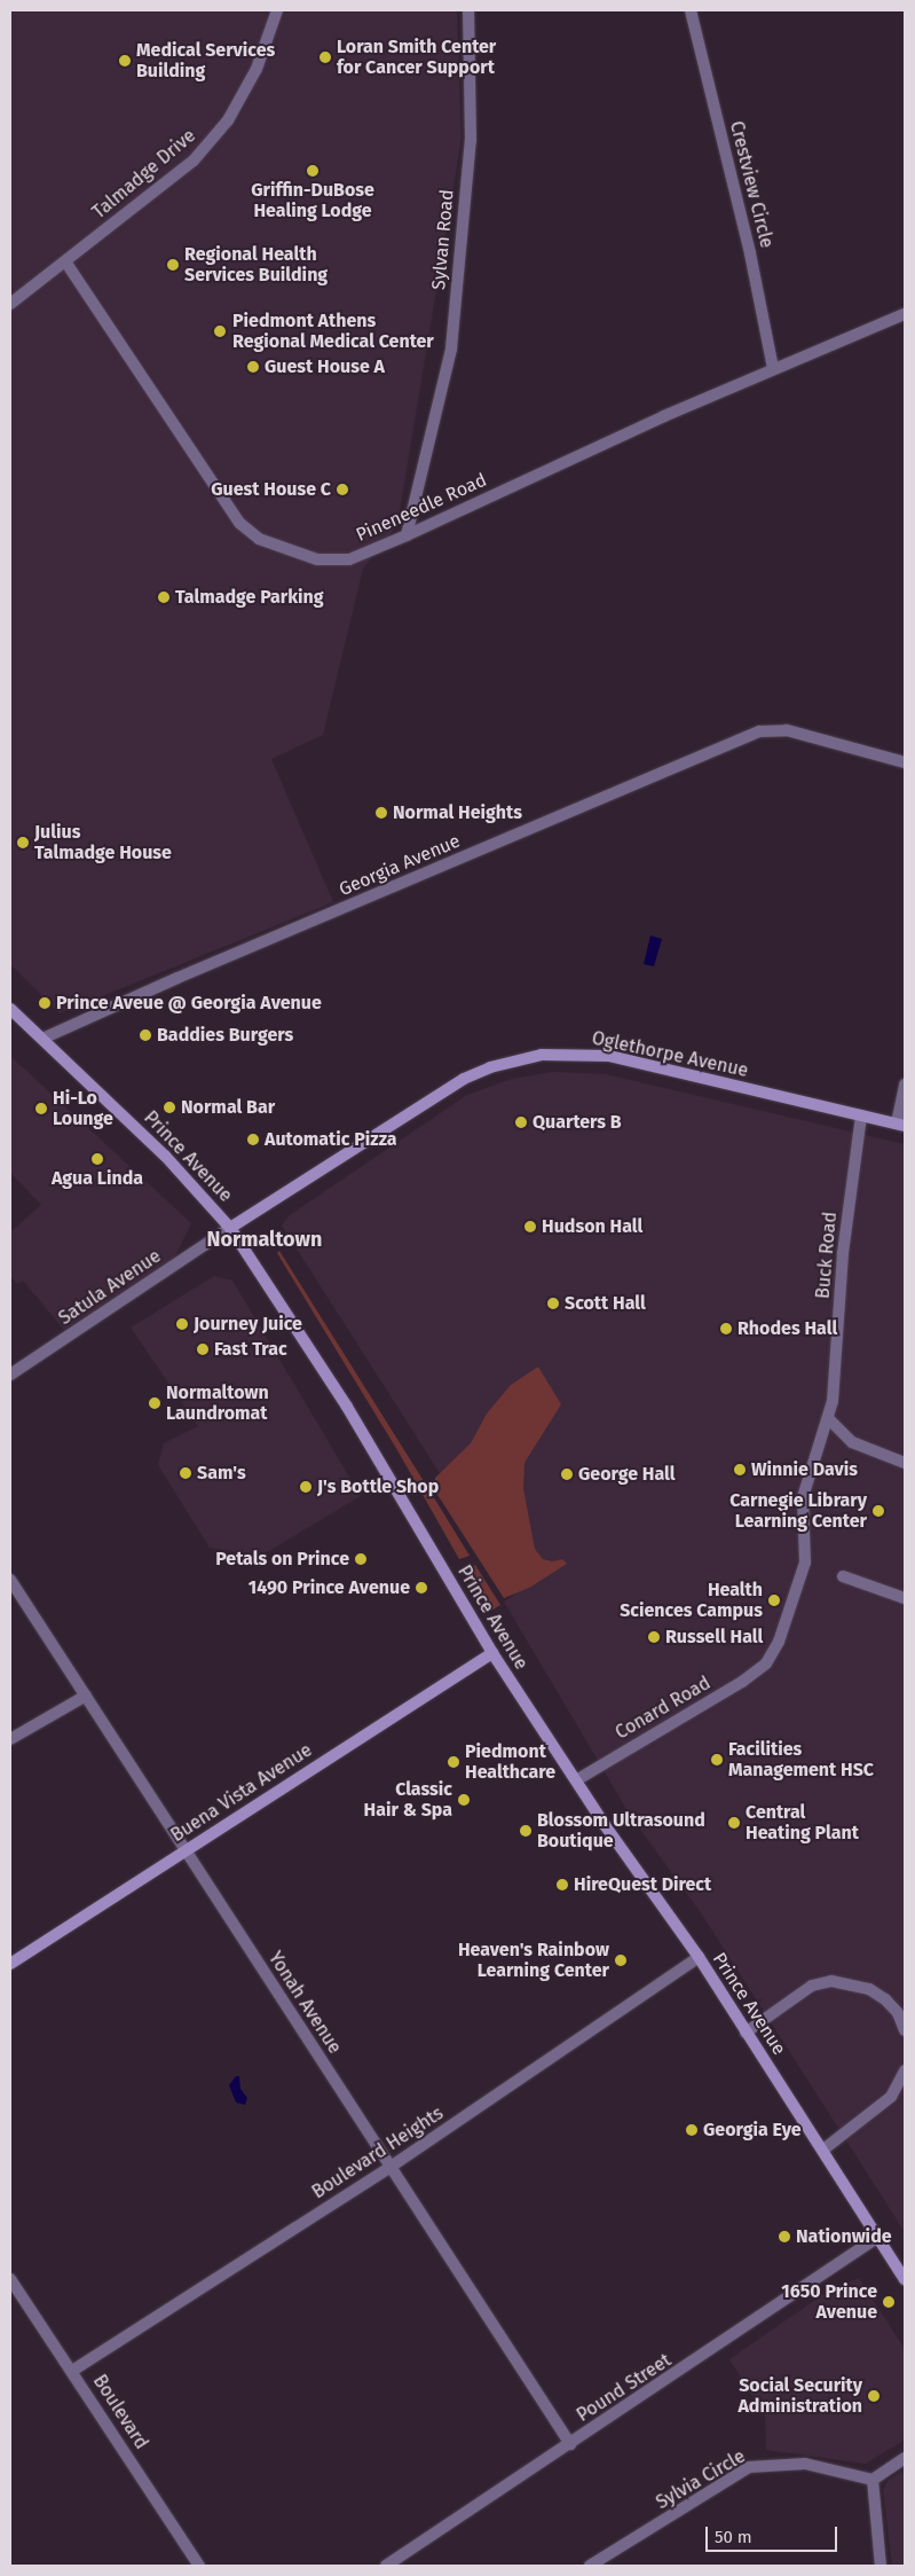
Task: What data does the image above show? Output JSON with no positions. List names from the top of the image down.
{
  "streets": {
    "main road": ["Oglethorpe Avenue", "Prince Avenue", "Buena Vista Avenue"],
    "street": [
      "Talmadge Drive",
      "Crestview Circle",
      "Sylvan Road",
      "Pineneedle Road",
      "Georgia Avenue",
      "Buck Road",
      "Satula Avenue",
      "Conard Road",
      "Yonah Avenue",
      "Boulevard Heights",
      "Pound Street",
      "Boulevard",
      "Sylvia Circle"
    ]
  },
  "crossings": [
    ["Talmadge Drive", "Pineneedle Road"],
    ["Crestview Circle", "Pineneedle Road"],
    ["Sylvan Road", "Pineneedle Road"],
    ["Georgia Avenue", "Prince Avenue"],
    ["Oglethorpe Avenue", "Prince Avenue"],
    ["Oglethorpe Avenue", "Buck Road"],
    ["Oglethorpe Avenue", "Satula Avenue"],
    ["Prince Avenue", "Satula Avenue"],
    ["Prince Avenue", "Conard Road"],
    ["Prince Avenue", "Buena Vista Avenue"],
    ["Prince Avenue", "Boulevard Heights"],
    ["Prince Avenue", "Pound Street"],
    ["Buck Road", "Conard Road"],
    ["Buena Vista Avenue", "Yonah Avenue"],
    ["Yonah Avenue", "Boulevard Heights"],
    ["Yonah Avenue", "Pound Street"],
    ["Boulevard Heights", "Boulevard"]
  ],
  "districts": ["Normaltown"],
  "places": [
    "Loran Smith Center for Cancer Support",
    "Medical Services Building",
    "Griffin-DuBose Healing Lodge",
    "Regional Health Services Building",
    "Piedmont Athens Regional Medical Center",
    "Guest House A",
    "Guest House C",
    "Talmadge Parking",
    "Normal Heights",
    "Julius Talmadge House",
    "Prince Aveue @ Georgia Avenue",
    "Baddies Burgers",
    "Normal Bar",
    "Hi-Lo Lounge",
    "Quarters B",
    "Automatic Pizza",
    "Agua Linda",
    "Hudson Hall",
    "Scott Hall",
    "Journey Juice",
    "Rhodes Hall",
    "Fast Trac",
    "Normaltown Laundromat",
    "Winnie Davis",
    "Sam's",
    "George Hall",
    "J's Bottle Shop",
    "Carnegie Library Learning Center",
    "Petals on Prince",
    "1490 Prince Avenue",
    "Health Sciences Campus",
    "Russell Hall",
    "Facilities Management HSC",
    "Piedmont Healthcare",
    "Classic Hair & Spa",
    "Central Heating Plant",
    "Blossom Ultrasound Boutique",
    "HireQuest Direct",
    "Heaven's Rainbow Learning Center",
    "Georgia Eye",
    "Nationwide",
    "1650 Prince Avenue",
    "Social Security Administration"
  ],
  "scale_bar": "50 m"
}
